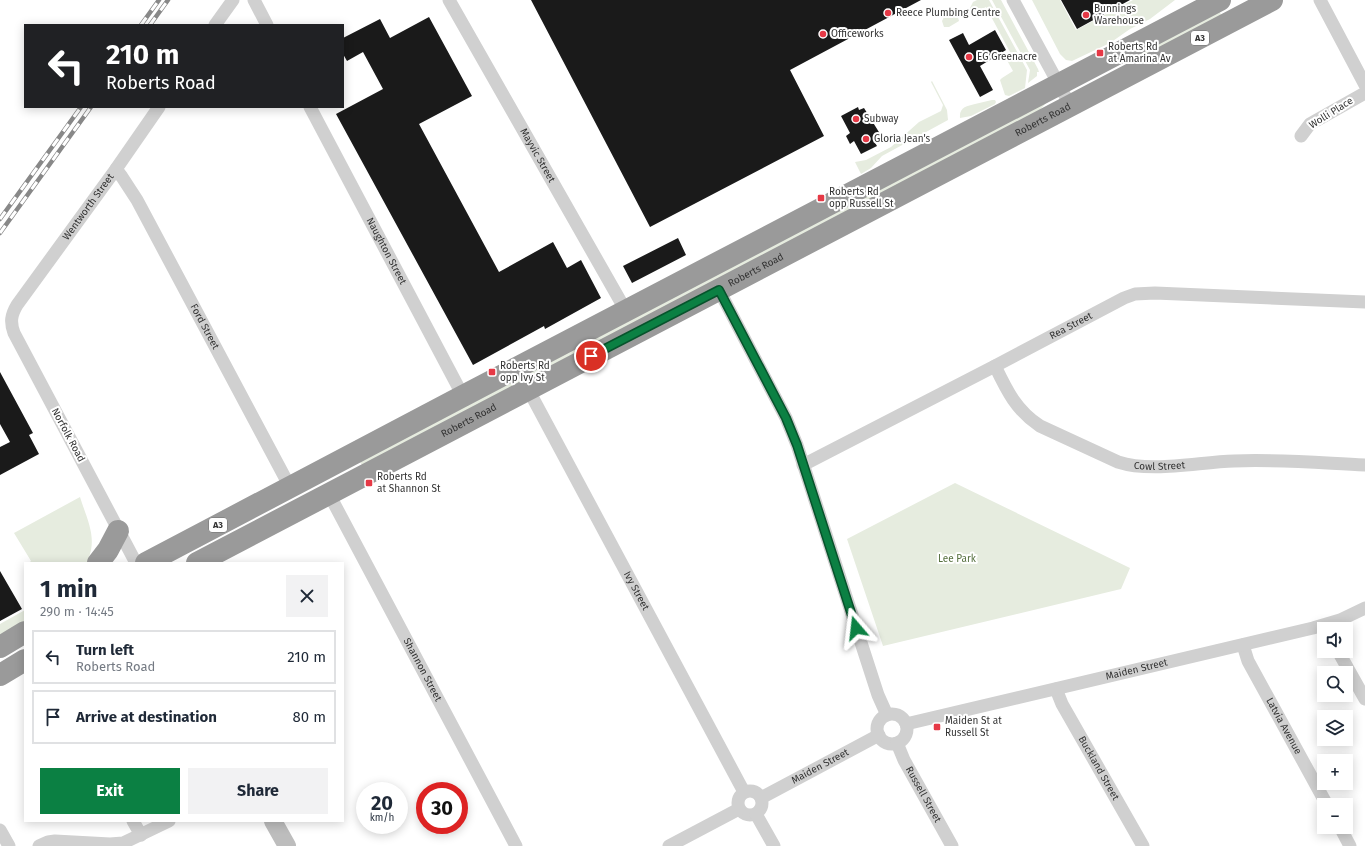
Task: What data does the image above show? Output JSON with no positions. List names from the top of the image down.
{
  "streets": {
    "highway": ["A3", "Roberts Road"],
    "street": [
      "Wolli Place",
      "Mayvic Street",
      "Wentworth Street",
      "Naughton Street",
      "Rea Street",
      "Ford Street",
      "Norfolk Road",
      "Cowl Street",
      "Ivy Street",
      "Shannon Street",
      "Maiden Street",
      "Latvia Avenue",
      "Buckland Street",
      "Russell Street"
    ]
  },
  "crossings": [
    ["A3", "Mayvic Street"],
    ["A3", "Naughton Street"],
    ["A3", "Ford Street"],
    ["Roberts Road", "Ivy Street"],
    ["Roberts Road", "Shannon Street"],
    ["Wentworth Street", "Ford Street"],
    ["Wentworth Street", "Norfolk Road"],
    ["Rea Street", "Cowl Street"],
    ["Ivy Street", "Maiden Street"],
    ["Maiden Street", "Latvia Avenue"],
    ["Maiden Street", "Buckland Street"],
    ["Maiden Street", "Russell Street"]
  ],
  "parks": ["Lee Park"],
  "places": {
    "other": [
      "Reece Plumbing Centre",
      "Bunnings Warehouse",
      "Officeworks",
      "EG Greenacre",
      "Subway",
      "Gloria Jean's"
    ],
    "transit": [
      "Roberts Rd at Amarina Av",
      "Roberts Rd opp Russell St",
      "Roberts Rd opp Ivy St",
      "Roberts Rd at Shannon St",
      "Maiden St at Russell St"
    ]
  },
  "page": {
    "turn": ["210 m", "Roberts Road"],
    "heading": ["1 min", "290 m · 14:45"],
    "map_buttons": ["+", "−"],
    "list": [
      {
        "name": "Turn left",
        "note": "Roberts Road",
        "value": "210 m"
      },
      {
        "name": "Arrive at destination",
        "value": "80 m"
      }
    ],
    "buttons": ["Exit", "Share"],
    "speed": "20 km/h",
    "limit": "30"
  }
}
